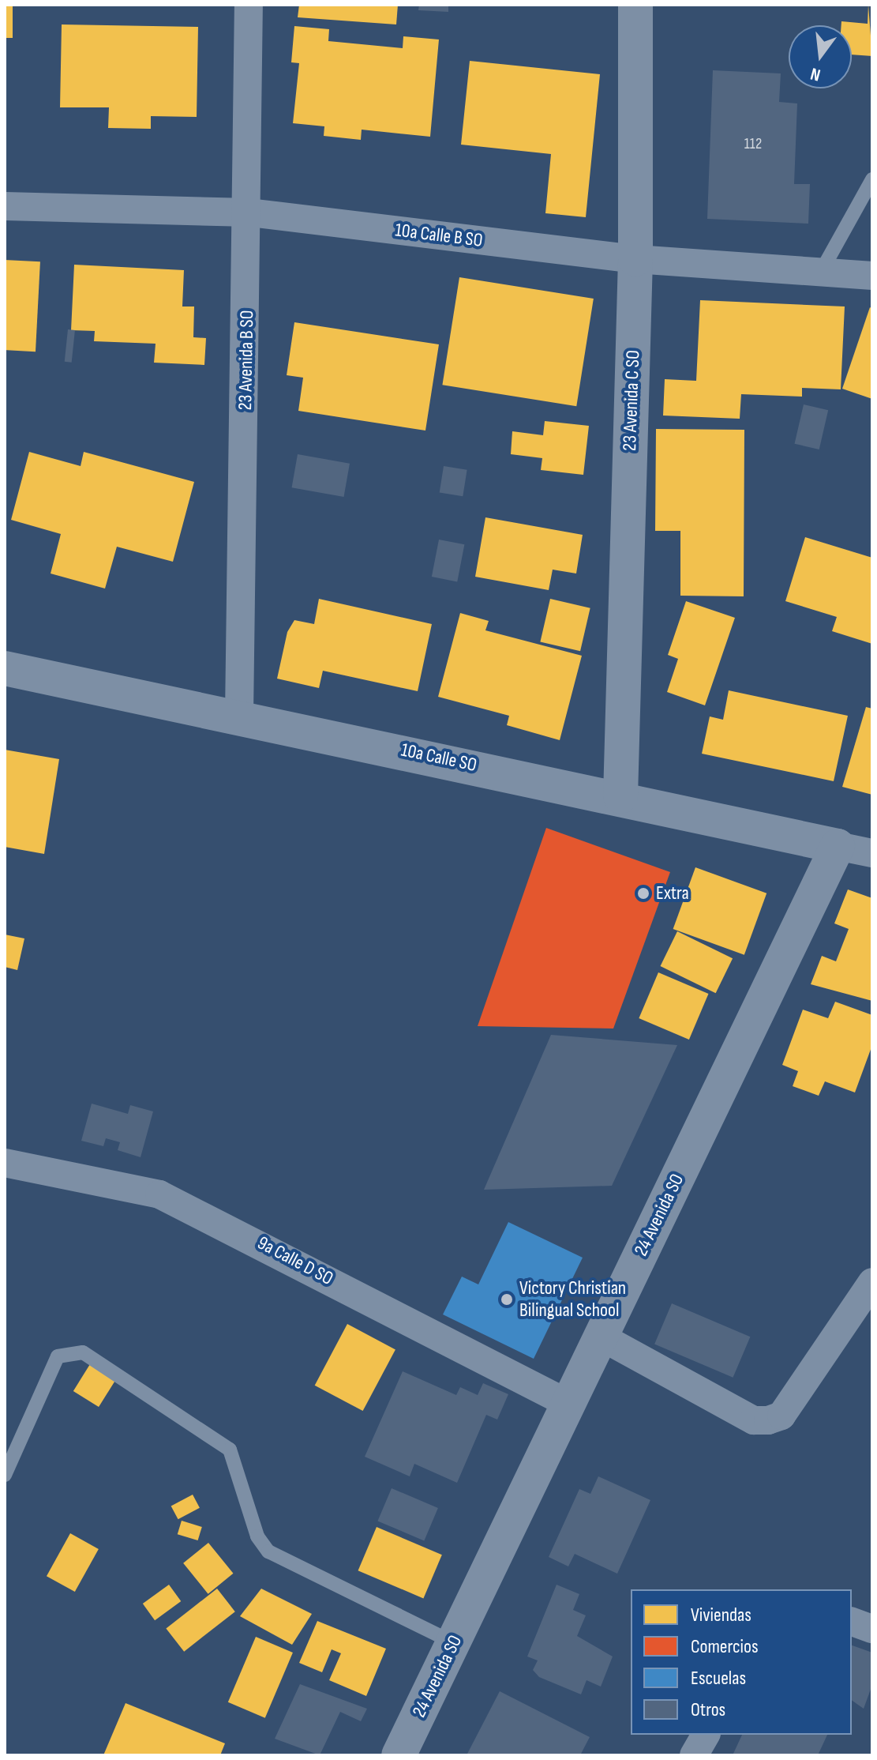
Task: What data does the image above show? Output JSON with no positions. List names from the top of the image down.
{
  "streets": {
    "street": [
      "10a Calle B SO",
      "23 Avenida B SO",
      "23 Avenida C SO",
      "10a Calle SO",
      "24 Avenida SO",
      "9a Calle D SO"
    ]
  },
  "crossings": [
    ["10a Calle B SO", "23 Avenida B SO"],
    ["10a Calle B SO", "23 Avenida C SO"],
    ["23 Avenida B SO", "10a Calle SO"],
    ["23 Avenida C SO", "10a Calle SO"],
    ["10a Calle SO", "24 Avenida SO"],
    ["24 Avenida SO", "9a Calle D SO"]
  ],
  "places": ["Extra", "Victory Christian Bilingual School"],
  "house_numbers": ["112"],
  "legend": [
    "Viviendas",
    "Comercios",
    "Escuelas",
    "Otros"
  ],
  "north": "bottom"
}
